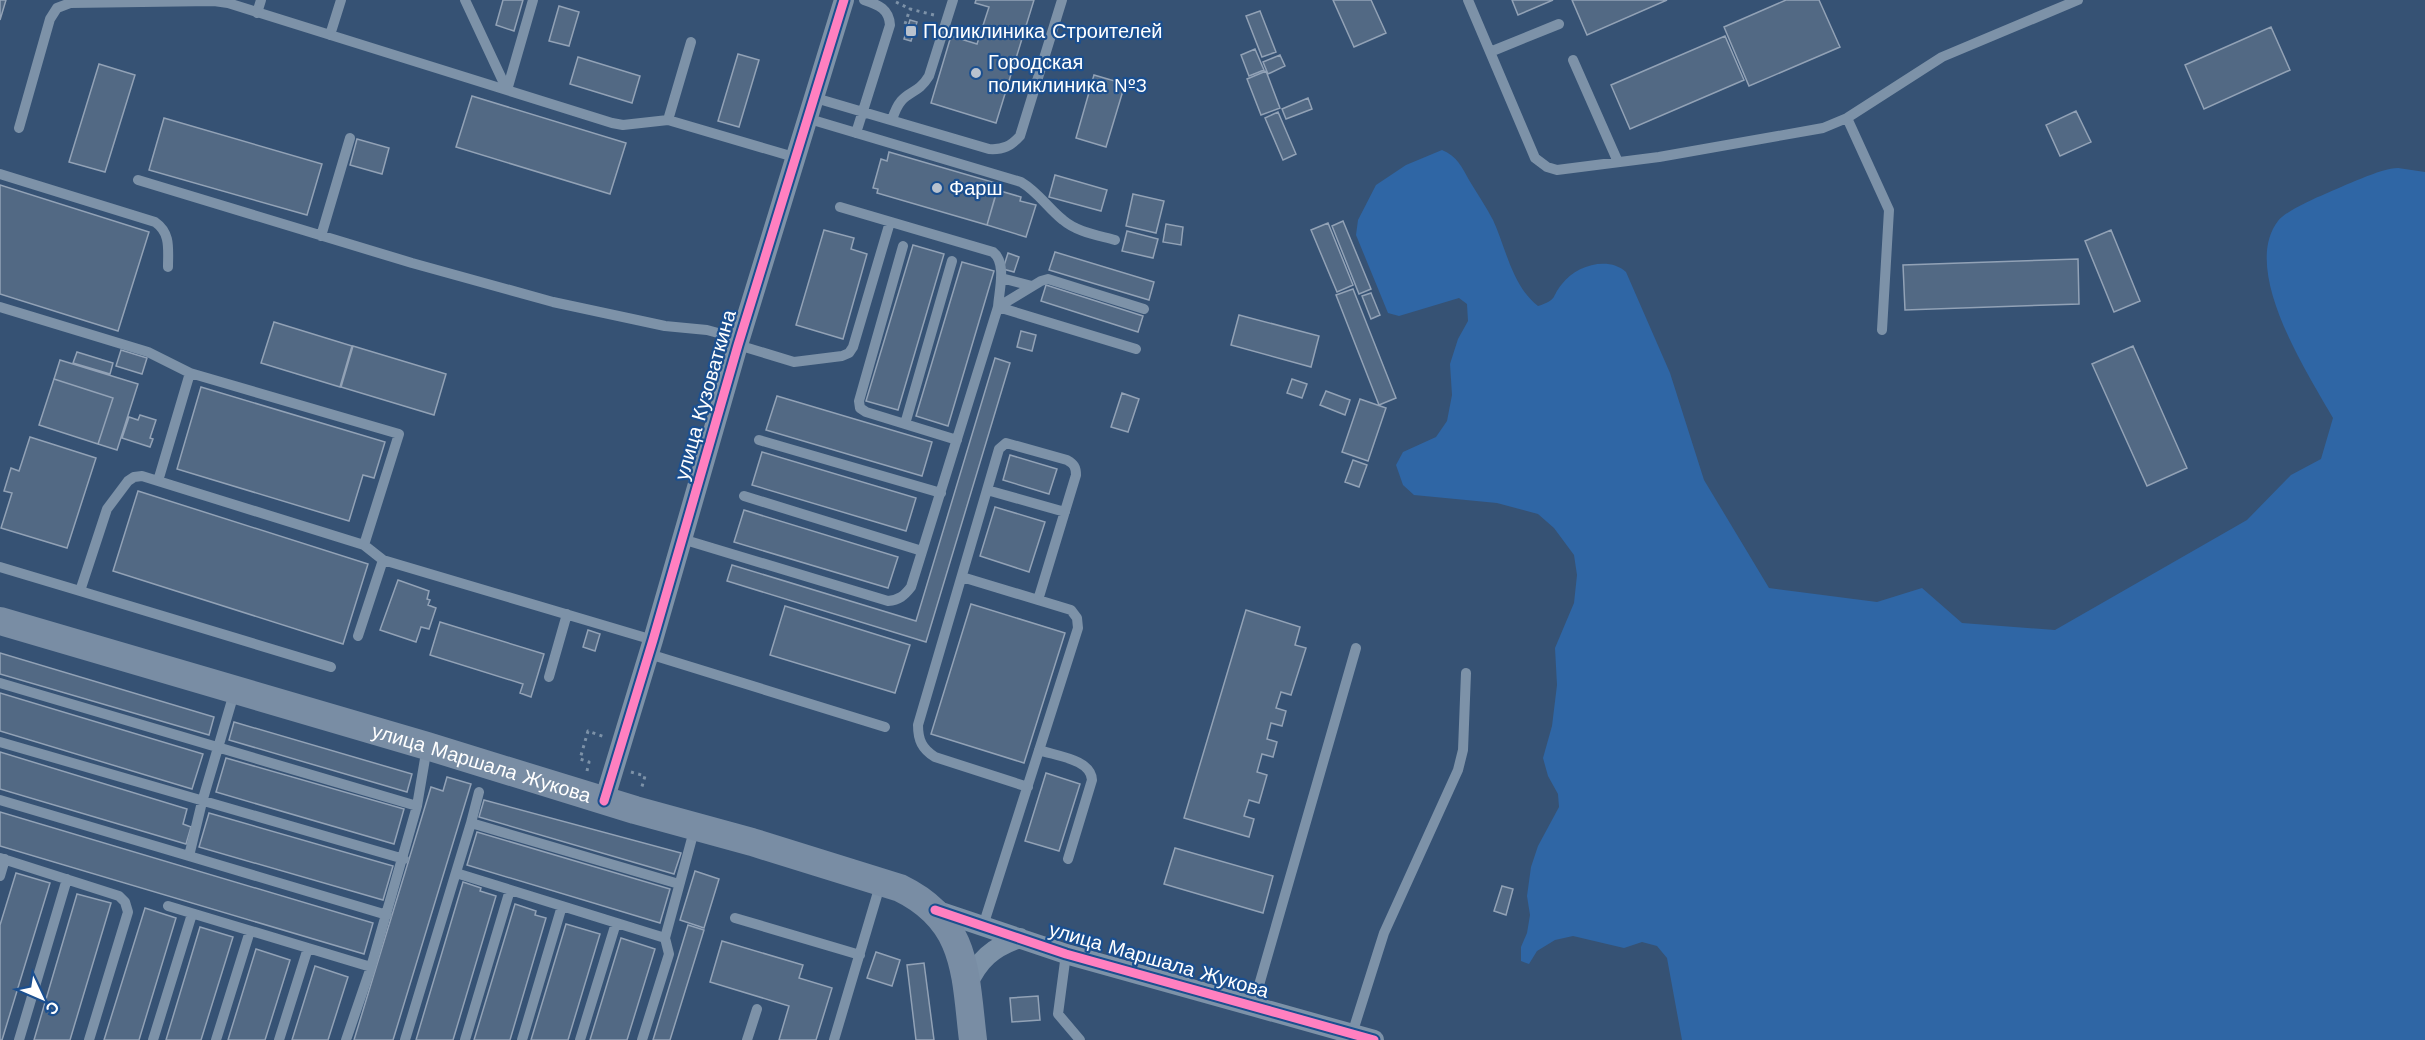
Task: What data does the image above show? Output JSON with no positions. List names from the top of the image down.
{
  "streets": {
    "main road": ["улица Маршала Жукова"],
    "street": ["улица Кузоваткина"]
  },
  "crossings": [
    ["улица Кузоваткина", "улица Маршала Жукова"]
  ],
  "places": {
    "transit": ["Поликлиника Строителей"],
    "other": ["Городская поликлиника №3", "Фарш"]
  },
  "north": "bottom right"
}
